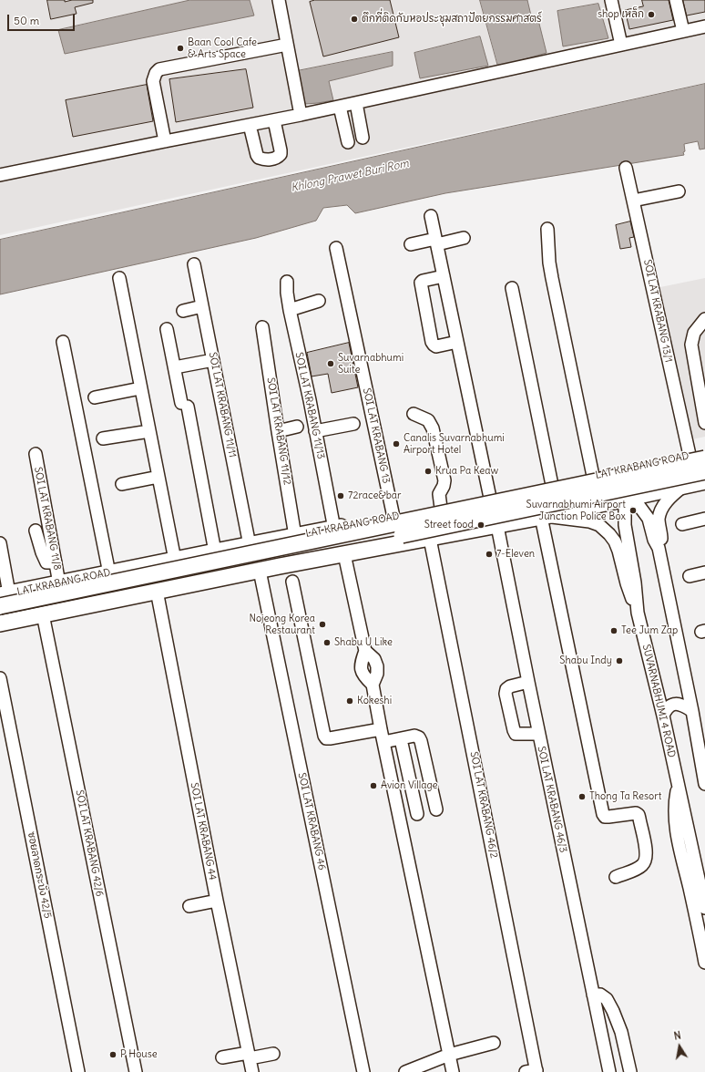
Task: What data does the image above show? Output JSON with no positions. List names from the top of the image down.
{
  "streets": {
    "main road": ["LAT KRABANG ROAD"],
    "street": [
      "SOI LAT KRABANG 13/1",
      "SOI LAT KRABANG 11/11",
      "SOI LAT KRABANG 11/13",
      "SOI LAT KRABANG 11/12",
      "SOI LAT KRABANG 13",
      "SOI LAT KRABANG 11/8",
      "SUVARNABHUMI 4 ROAD",
      "SOI LAT KRABANG 46/3",
      "SOI LAT KRABANG 46/2",
      "SOI LAT KRABANG 46",
      "SOI LAT KRABANG 44",
      "SOI LAT KRABANG 42/6",
      "ซอยลาดกระบัง 42/5"
    ]
  },
  "crossings": [
    ["SOI LAT KRABANG 13/1", "LAT KRABANG ROAD"],
    ["SOI LAT KRABANG 13/1", "SUVARNABHUMI 4 ROAD"],
    ["SOI LAT KRABANG 11/11", "LAT KRABANG ROAD"],
    ["SOI LAT KRABANG 11/13", "LAT KRABANG ROAD"],
    ["SOI LAT KRABANG 11/12", "LAT KRABANG ROAD"],
    ["SOI LAT KRABANG 13", "LAT KRABANG ROAD"],
    ["LAT KRABANG ROAD", "SOI LAT KRABANG 11/8"],
    ["LAT KRABANG ROAD", "SUVARNABHUMI 4 ROAD"]
  ],
  "water": ["Khlong Prawet Buri Rom"],
  "places": [
    "shop เหล็ก",
    "ตึกที่ติดกับหอประชุมสถาปัตยกรรมศาสตร์",
    "Baan Cool Cafe & Arts Space",
    "Suvarnabhumi Suite",
    "Canalis Suvarnabhumi Airport Hotel",
    "Krua Pa Keaw",
    "72race&bar",
    "Suvarnabhumi Airport Junction Police Box",
    "Street food",
    "7-Eleven",
    "Nojeong Korea Restaurant",
    "Tee Jum Zap",
    "Shabu U Like",
    "Shabu Indy",
    "Kokeshi",
    "Avion Village",
    "Thong Ta Resort",
    "P House"
  ],
  "scale_bar": "50 m",
  "north": "top"
}
